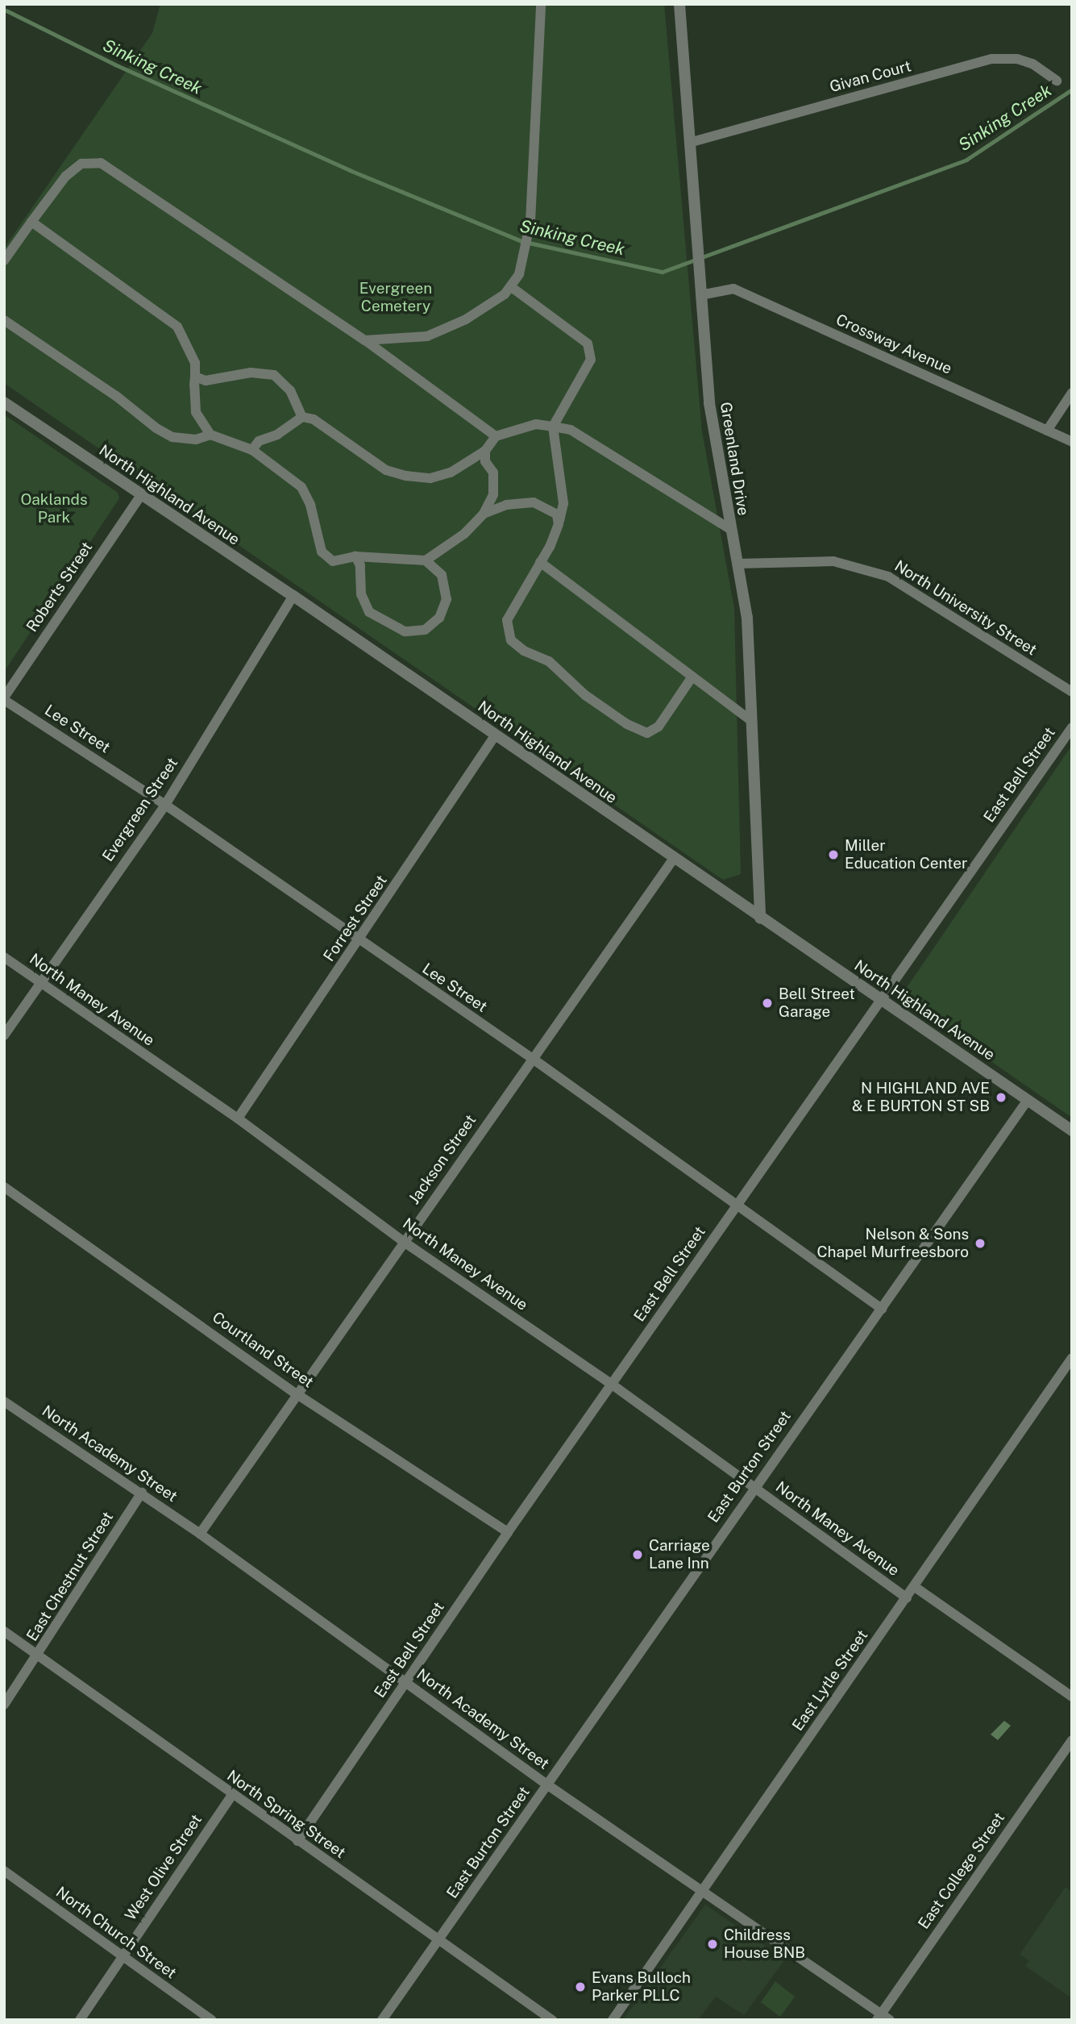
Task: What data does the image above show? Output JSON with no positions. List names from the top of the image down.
{
  "streets": {
    "street": [
      "Givan Court",
      "Crossway Avenue",
      "Greenland Drive",
      "North Highland Avenue",
      "Roberts Street",
      "North University Street",
      "Lee Street",
      "East Bell Street",
      "Evergreen Street",
      "Forrest Street",
      "North Maney Avenue",
      "Jackson Street",
      "Courtland Street",
      "North Academy Street",
      "East Burton Street",
      "East Chestnut Street",
      "East Lytle Street",
      "North Spring Street",
      "West Olive Street",
      "East College Street",
      "North Church Street"
    ]
  },
  "crossings": [
    ["Givan Court", "Greenland Drive"],
    ["Crossway Avenue", "Greenland Drive"],
    ["Greenland Drive", "North Highland Avenue"],
    ["Greenland Drive", "North University Street"],
    ["North Highland Avenue", "Roberts Street"],
    ["North Highland Avenue", "East Bell Street"],
    ["North Highland Avenue", "Evergreen Street"],
    ["North Highland Avenue", "Forrest Street"],
    ["North Highland Avenue", "Jackson Street"],
    ["North Highland Avenue", "East Burton Street"],
    ["Roberts Street", "Lee Street"],
    ["Lee Street", "East Bell Street"],
    ["Lee Street", "Evergreen Street"],
    ["Lee Street", "Forrest Street"],
    ["Lee Street", "Jackson Street"],
    ["Lee Street", "East Burton Street"],
    ["East Bell Street", "North Maney Avenue"],
    ["East Bell Street", "Courtland Street"],
    ["East Bell Street", "North Academy Street"],
    ["East Bell Street", "North Spring Street"],
    ["Evergreen Street", "North Maney Avenue"],
    ["Forrest Street", "North Maney Avenue"],
    ["North Maney Avenue", "Jackson Street"],
    ["North Maney Avenue", "East Burton Street"],
    ["North Maney Avenue", "East Lytle Street"],
    ["Jackson Street", "Courtland Street"],
    ["Jackson Street", "North Academy Street"],
    ["North Academy Street", "East Burton Street"],
    ["North Academy Street", "East Chestnut Street"],
    ["North Academy Street", "East Lytle Street"],
    ["North Academy Street", "East College Street"],
    ["East Burton Street", "North Spring Street"],
    ["East Chestnut Street", "North Spring Street"],
    ["North Spring Street", "West Olive Street"],
    ["West Olive Street", "North Church Street"]
  ],
  "water": ["Sinking Creek"],
  "parks": ["Evergreen Cemetery", "Oaklands Park"],
  "places": [
    "Miller Education Center",
    "Bell Street Garage",
    "N HIGHLAND AVE & E BURTON ST SB",
    "Nelson & Sons Chapel Murfreesboro",
    "Carriage Lane Inn",
    "Childress House BNB",
    "Evans Bulloch Parker PLLC"
  ]
}
